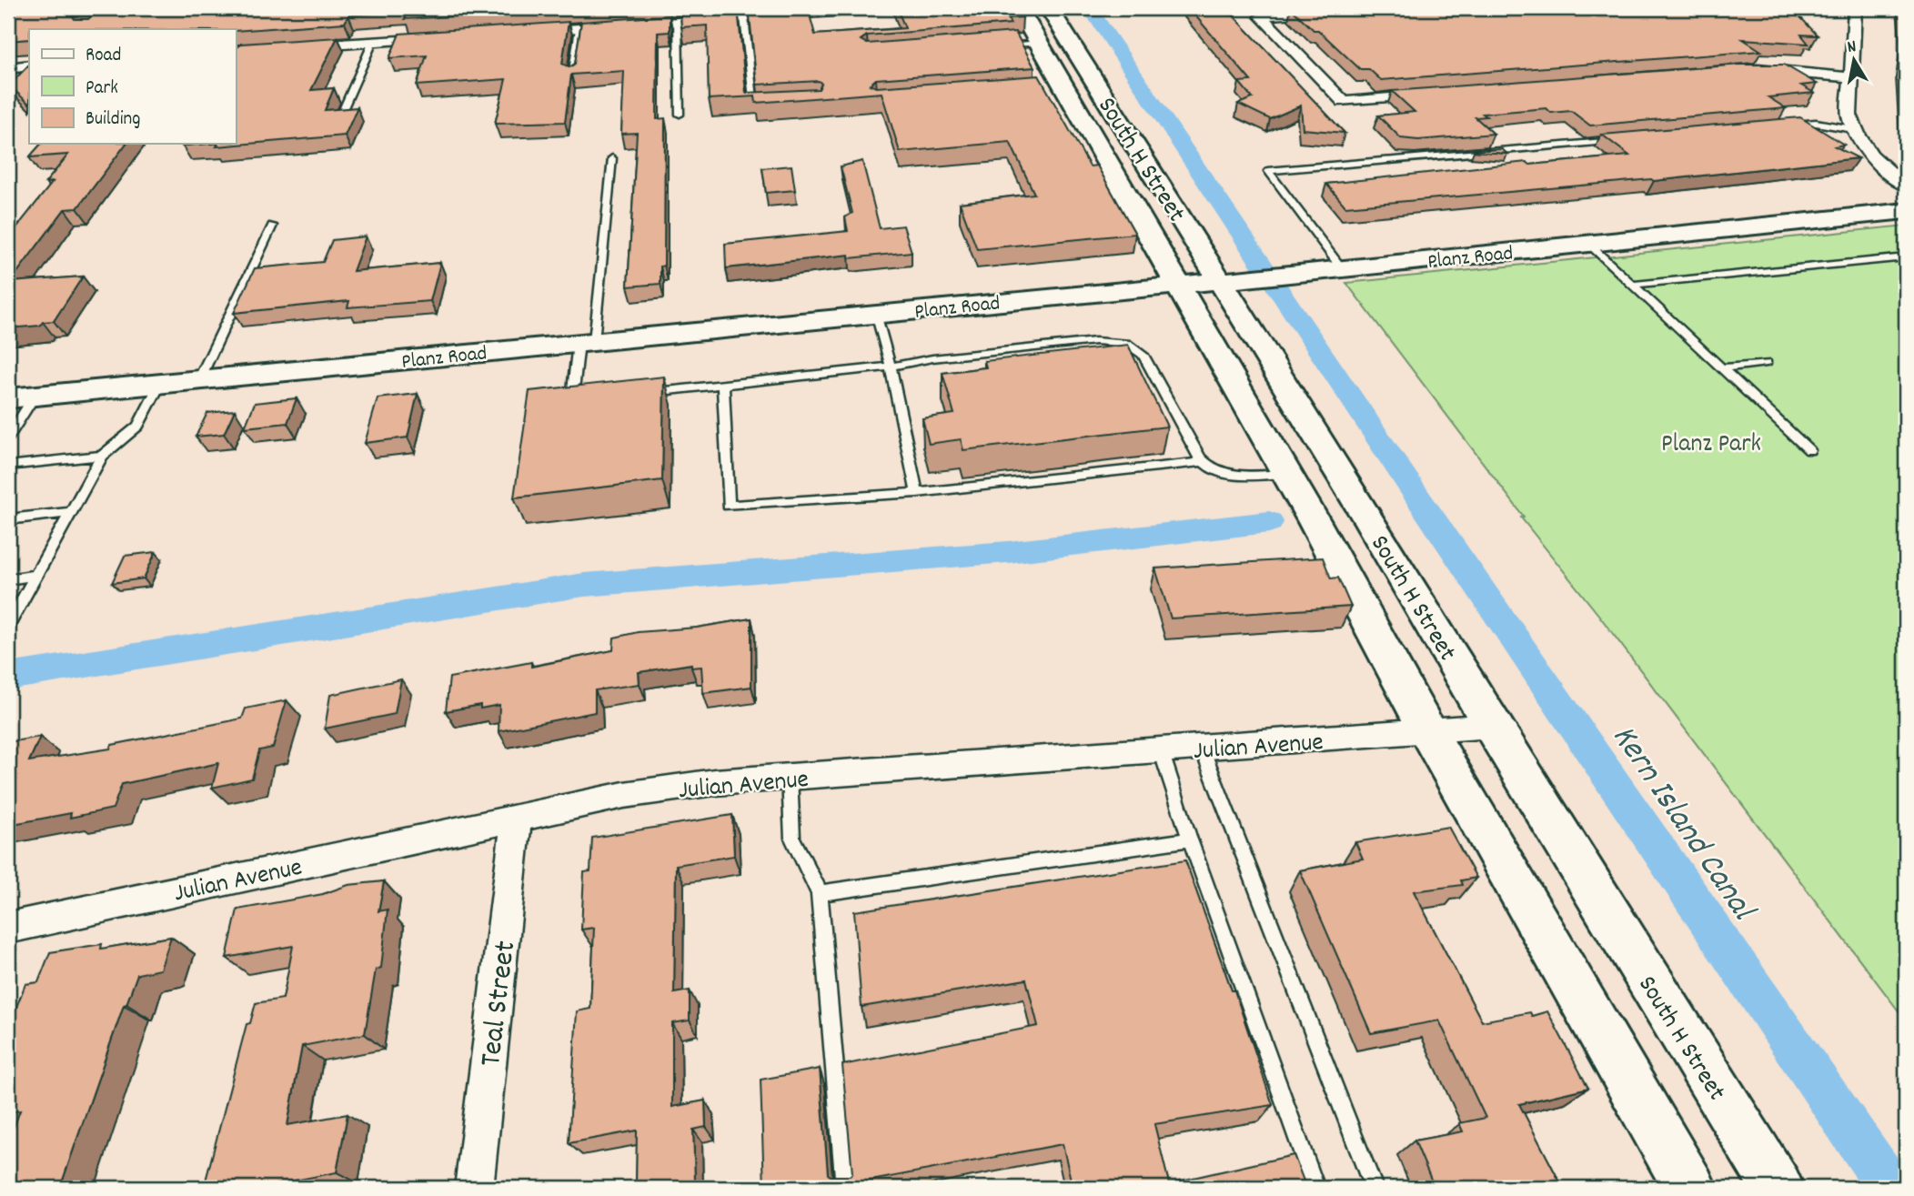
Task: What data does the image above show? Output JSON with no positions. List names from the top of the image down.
{
  "streets": {
    "street": [
      "South H Street",
      "Planz Road",
      "Julian Avenue",
      "Teal Street"
    ]
  },
  "crossings": [
    ["South H Street", "Planz Road"],
    ["South H Street", "Julian Avenue"],
    ["Julian Avenue", "Teal Street"]
  ],
  "water": ["Kern Island Canal"],
  "parks": ["Planz Park"],
  "legend": ["Road", "Park", "Building"],
  "north": "top"
}
